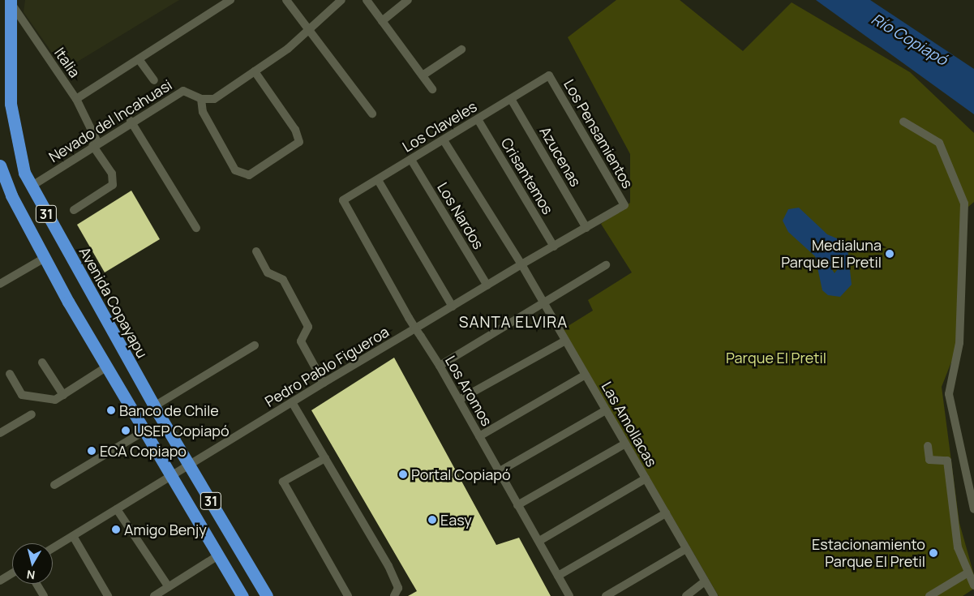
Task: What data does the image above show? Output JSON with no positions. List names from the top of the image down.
{
  "streets": {
    "highway": ["31", "Avenida Copayapu"],
    "street": [
      "Italia",
      "Nevado del Incahuasi",
      "Los Claveles",
      "Los Pensamientos",
      "Azucenas",
      "Crisantemos",
      "Los Nardos",
      "Pedro Pablo Figueroa",
      "Los Aromos",
      "Las Amollacas"
    ]
  },
  "crossings": [
    ["Italia", "Nevado del Incahuasi"],
    ["Italia", "Avenida Copayapu"],
    ["Nevado del Incahuasi", "Avenida Copayapu"],
    ["Los Claveles", "Los Pensamientos"],
    ["Los Claveles", "Azucenas"],
    ["Los Claveles", "Crisantemos"],
    ["Los Claveles", "Los Nardos"],
    ["Los Claveles", "Los Aromos"],
    ["Los Claveles", "Las Amollacas"],
    ["Los Pensamientos", "Pedro Pablo Figueroa"],
    ["Azucenas", "Pedro Pablo Figueroa"],
    ["Crisantemos", "Pedro Pablo Figueroa"],
    ["31", "Pedro Pablo Figueroa"],
    ["Los Nardos", "Pedro Pablo Figueroa"],
    ["Avenida Copayapu", "Pedro Pablo Figueroa"],
    ["Pedro Pablo Figueroa", "Los Aromos"],
    ["Pedro Pablo Figueroa", "Las Amollacas"]
  ],
  "districts": ["SANTA ELVIRA"],
  "water": ["Río Copiapó"],
  "parks": ["Parque El Pretil"],
  "places": [
    "Medialuna Parque El Pretil",
    "Banco de Chile",
    "USEP Copiapó",
    "ECA Copiapo",
    "Portal Copiapó",
    "Easy",
    "Amigo Benjy",
    "Estacionamiento Parque El Pretil"
  ],
  "north": "bottom"
}
